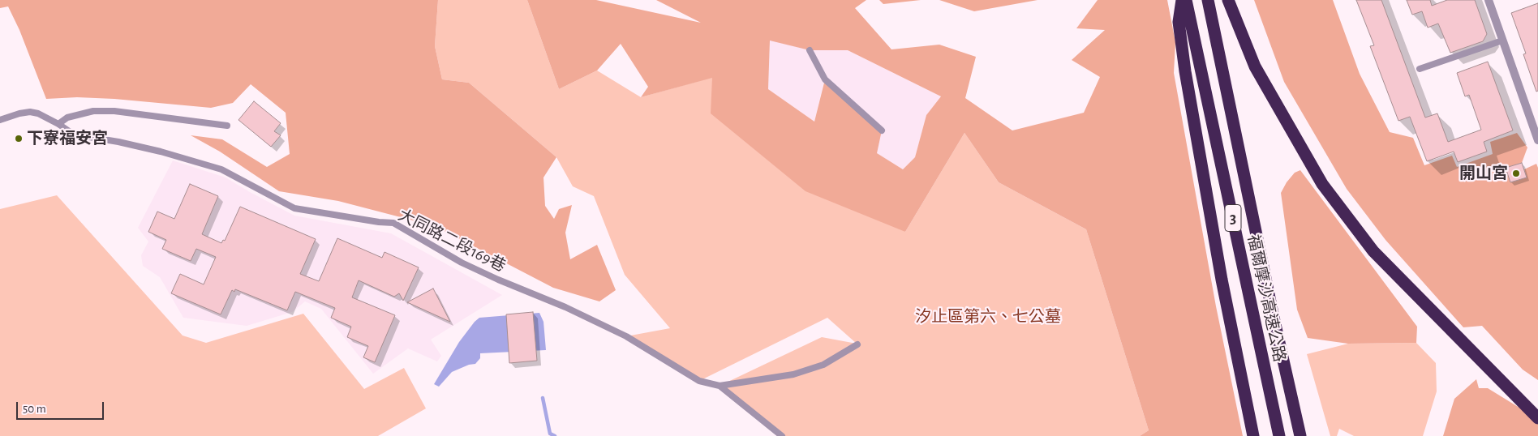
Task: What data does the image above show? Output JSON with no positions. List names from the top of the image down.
{
  "streets": {
    "highway": ["3", "福爾摩沙高速公路"],
    "lane": ["大同路二段169巷"]
  },
  "parks": ["汐止區第六、七公墓"],
  "places": ["下寮福安宮", "開山宮"],
  "scale_bar": "50 m"
}
